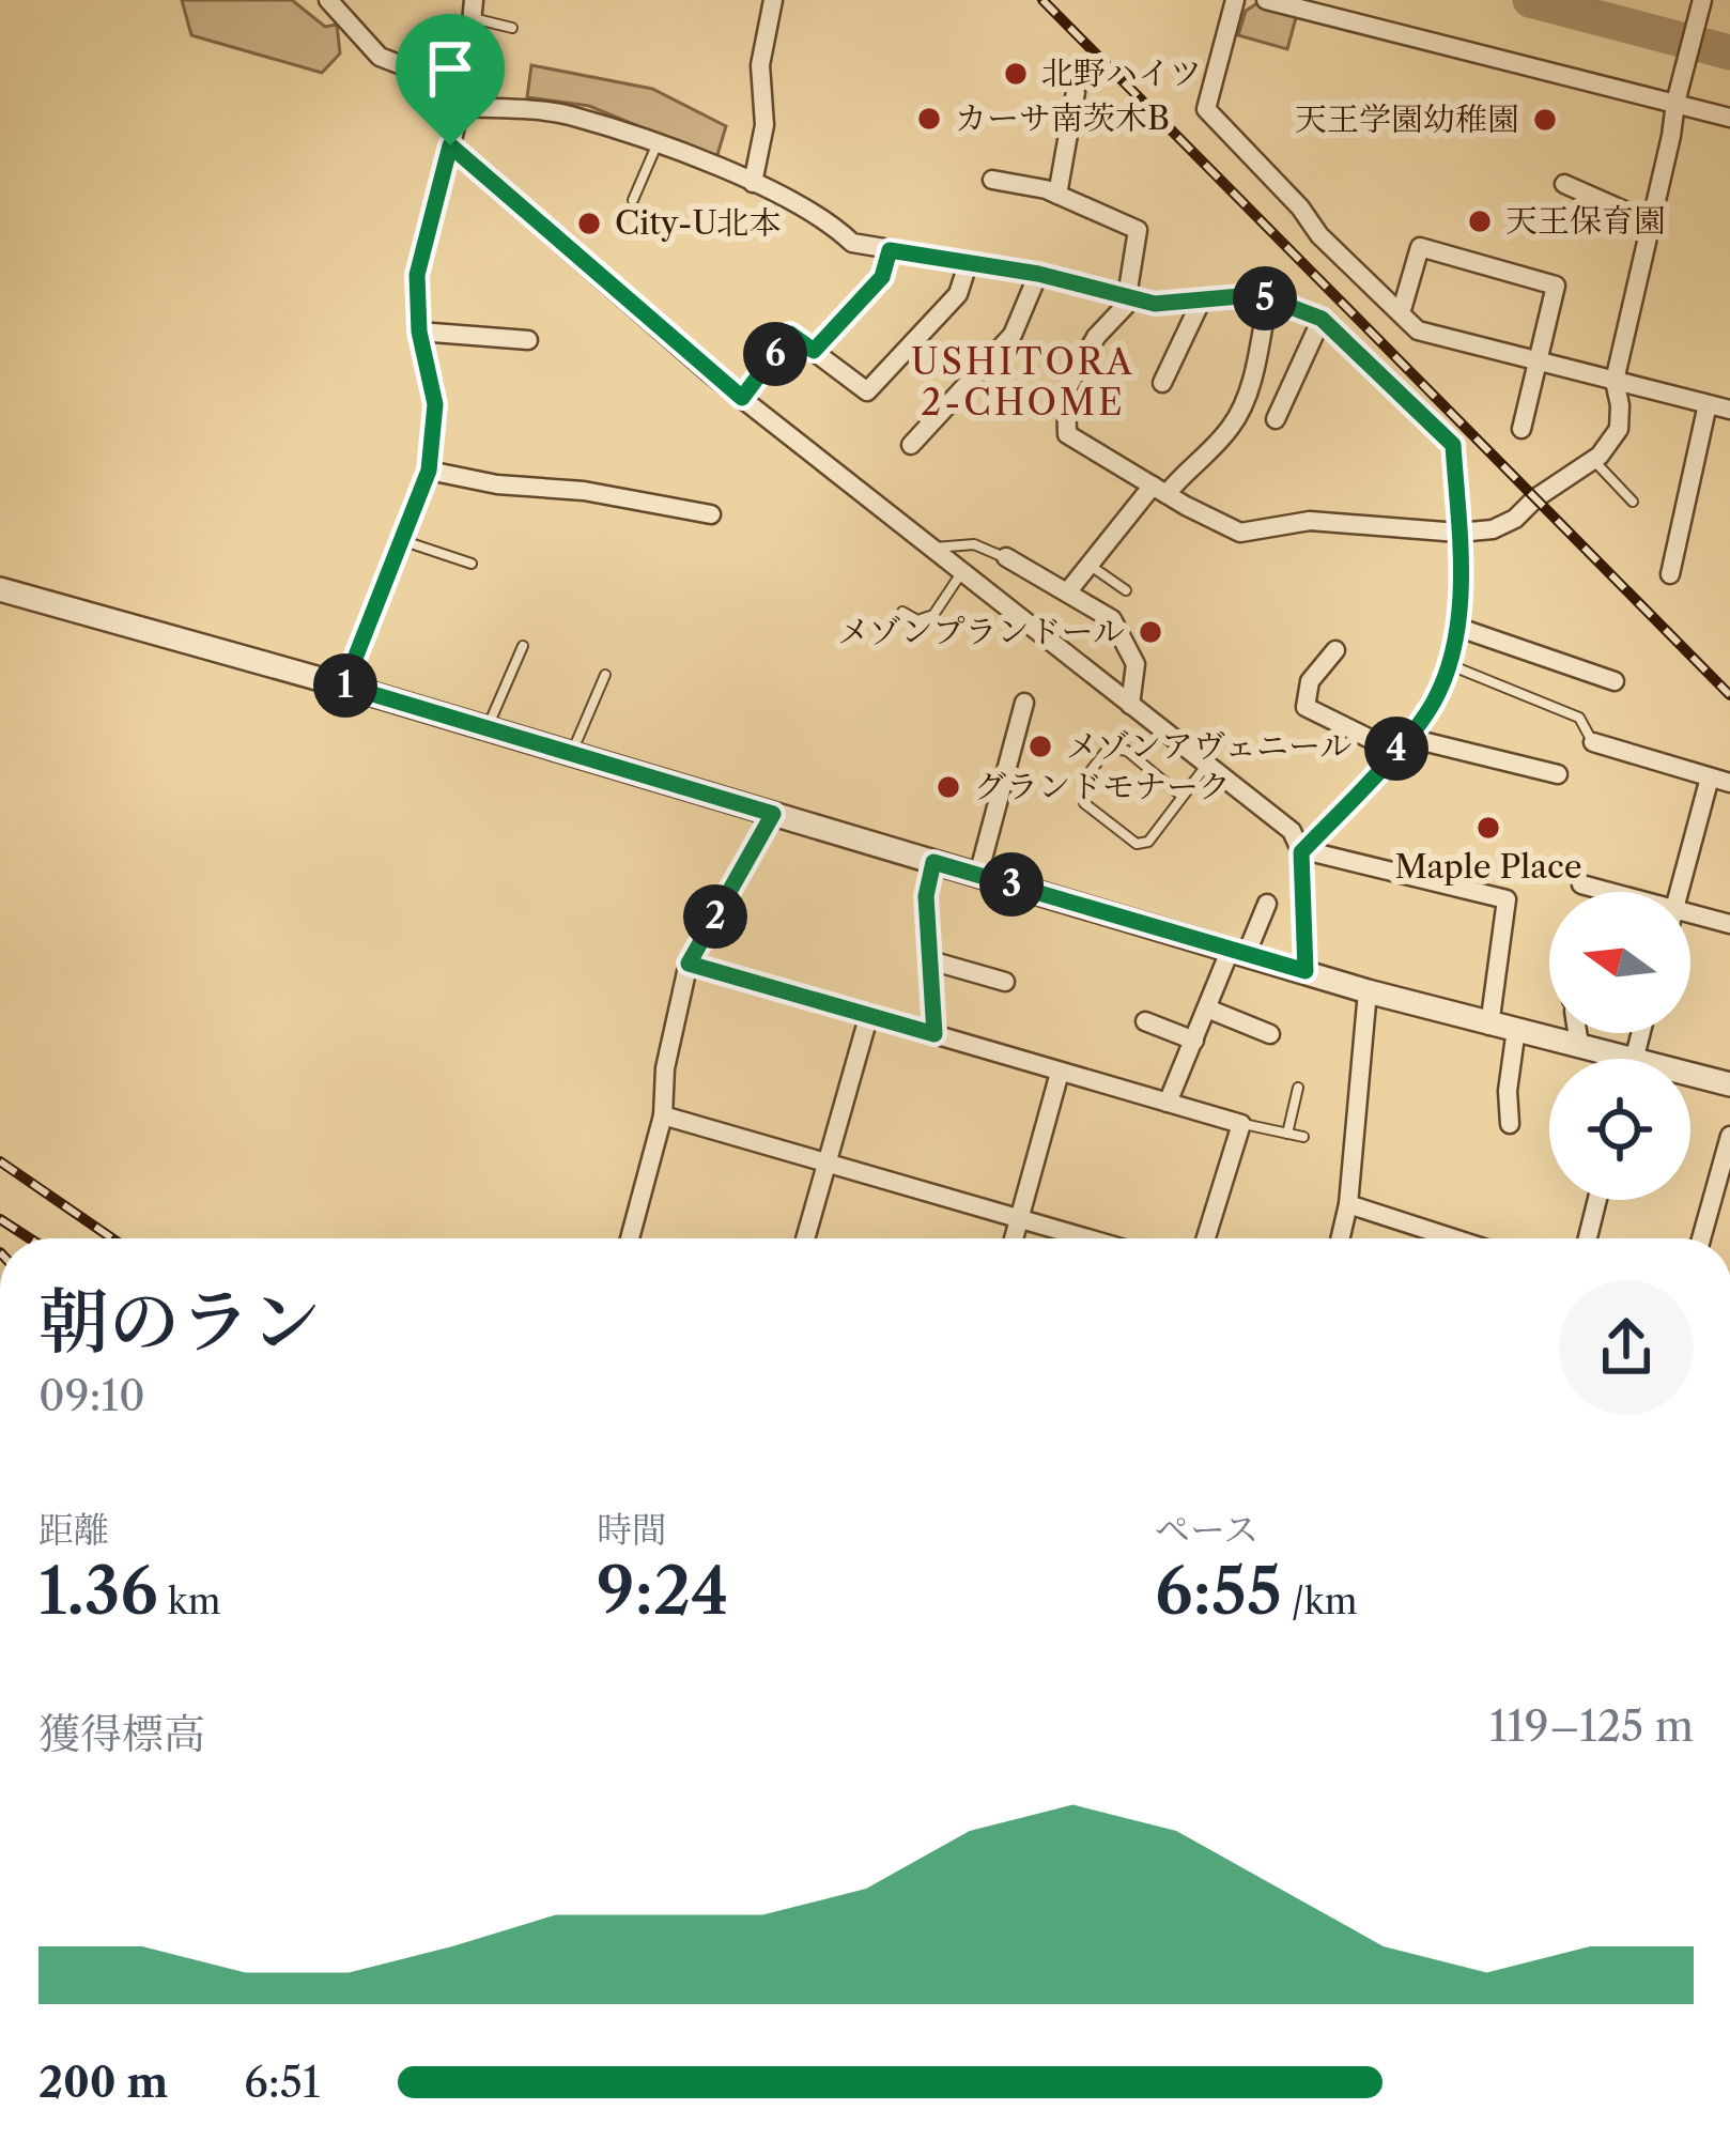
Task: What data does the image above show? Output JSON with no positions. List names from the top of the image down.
{
  "districts": ["USHITORA 2-CHOME"],
  "places": [
    "北野ハイツ",
    "カーサ南茨木B",
    "天王学園幼稚園",
    "天王保育園",
    "City-U北本",
    "メゾンプランドール",
    "メゾンアヴェニール",
    "グランドモナーク",
    "Maple Place"
  ],
  "north": "left",
  "page": {
    "pins": [
      "5",
      "6",
      "1",
      "4",
      "3",
      "2"
    ],
    "heading": ["朝のラン", "09:10"],
    "stats": [
      ["距離", "1.36 km"],
      ["時間", "9:24"],
      ["ペース", "6:55 /km"]
    ],
    "chart": ["獲得標高", "119–125 m"],
    "list": [
      {
        "name": "200 m",
        "note": "6:51"
      }
    ]
  }
}
